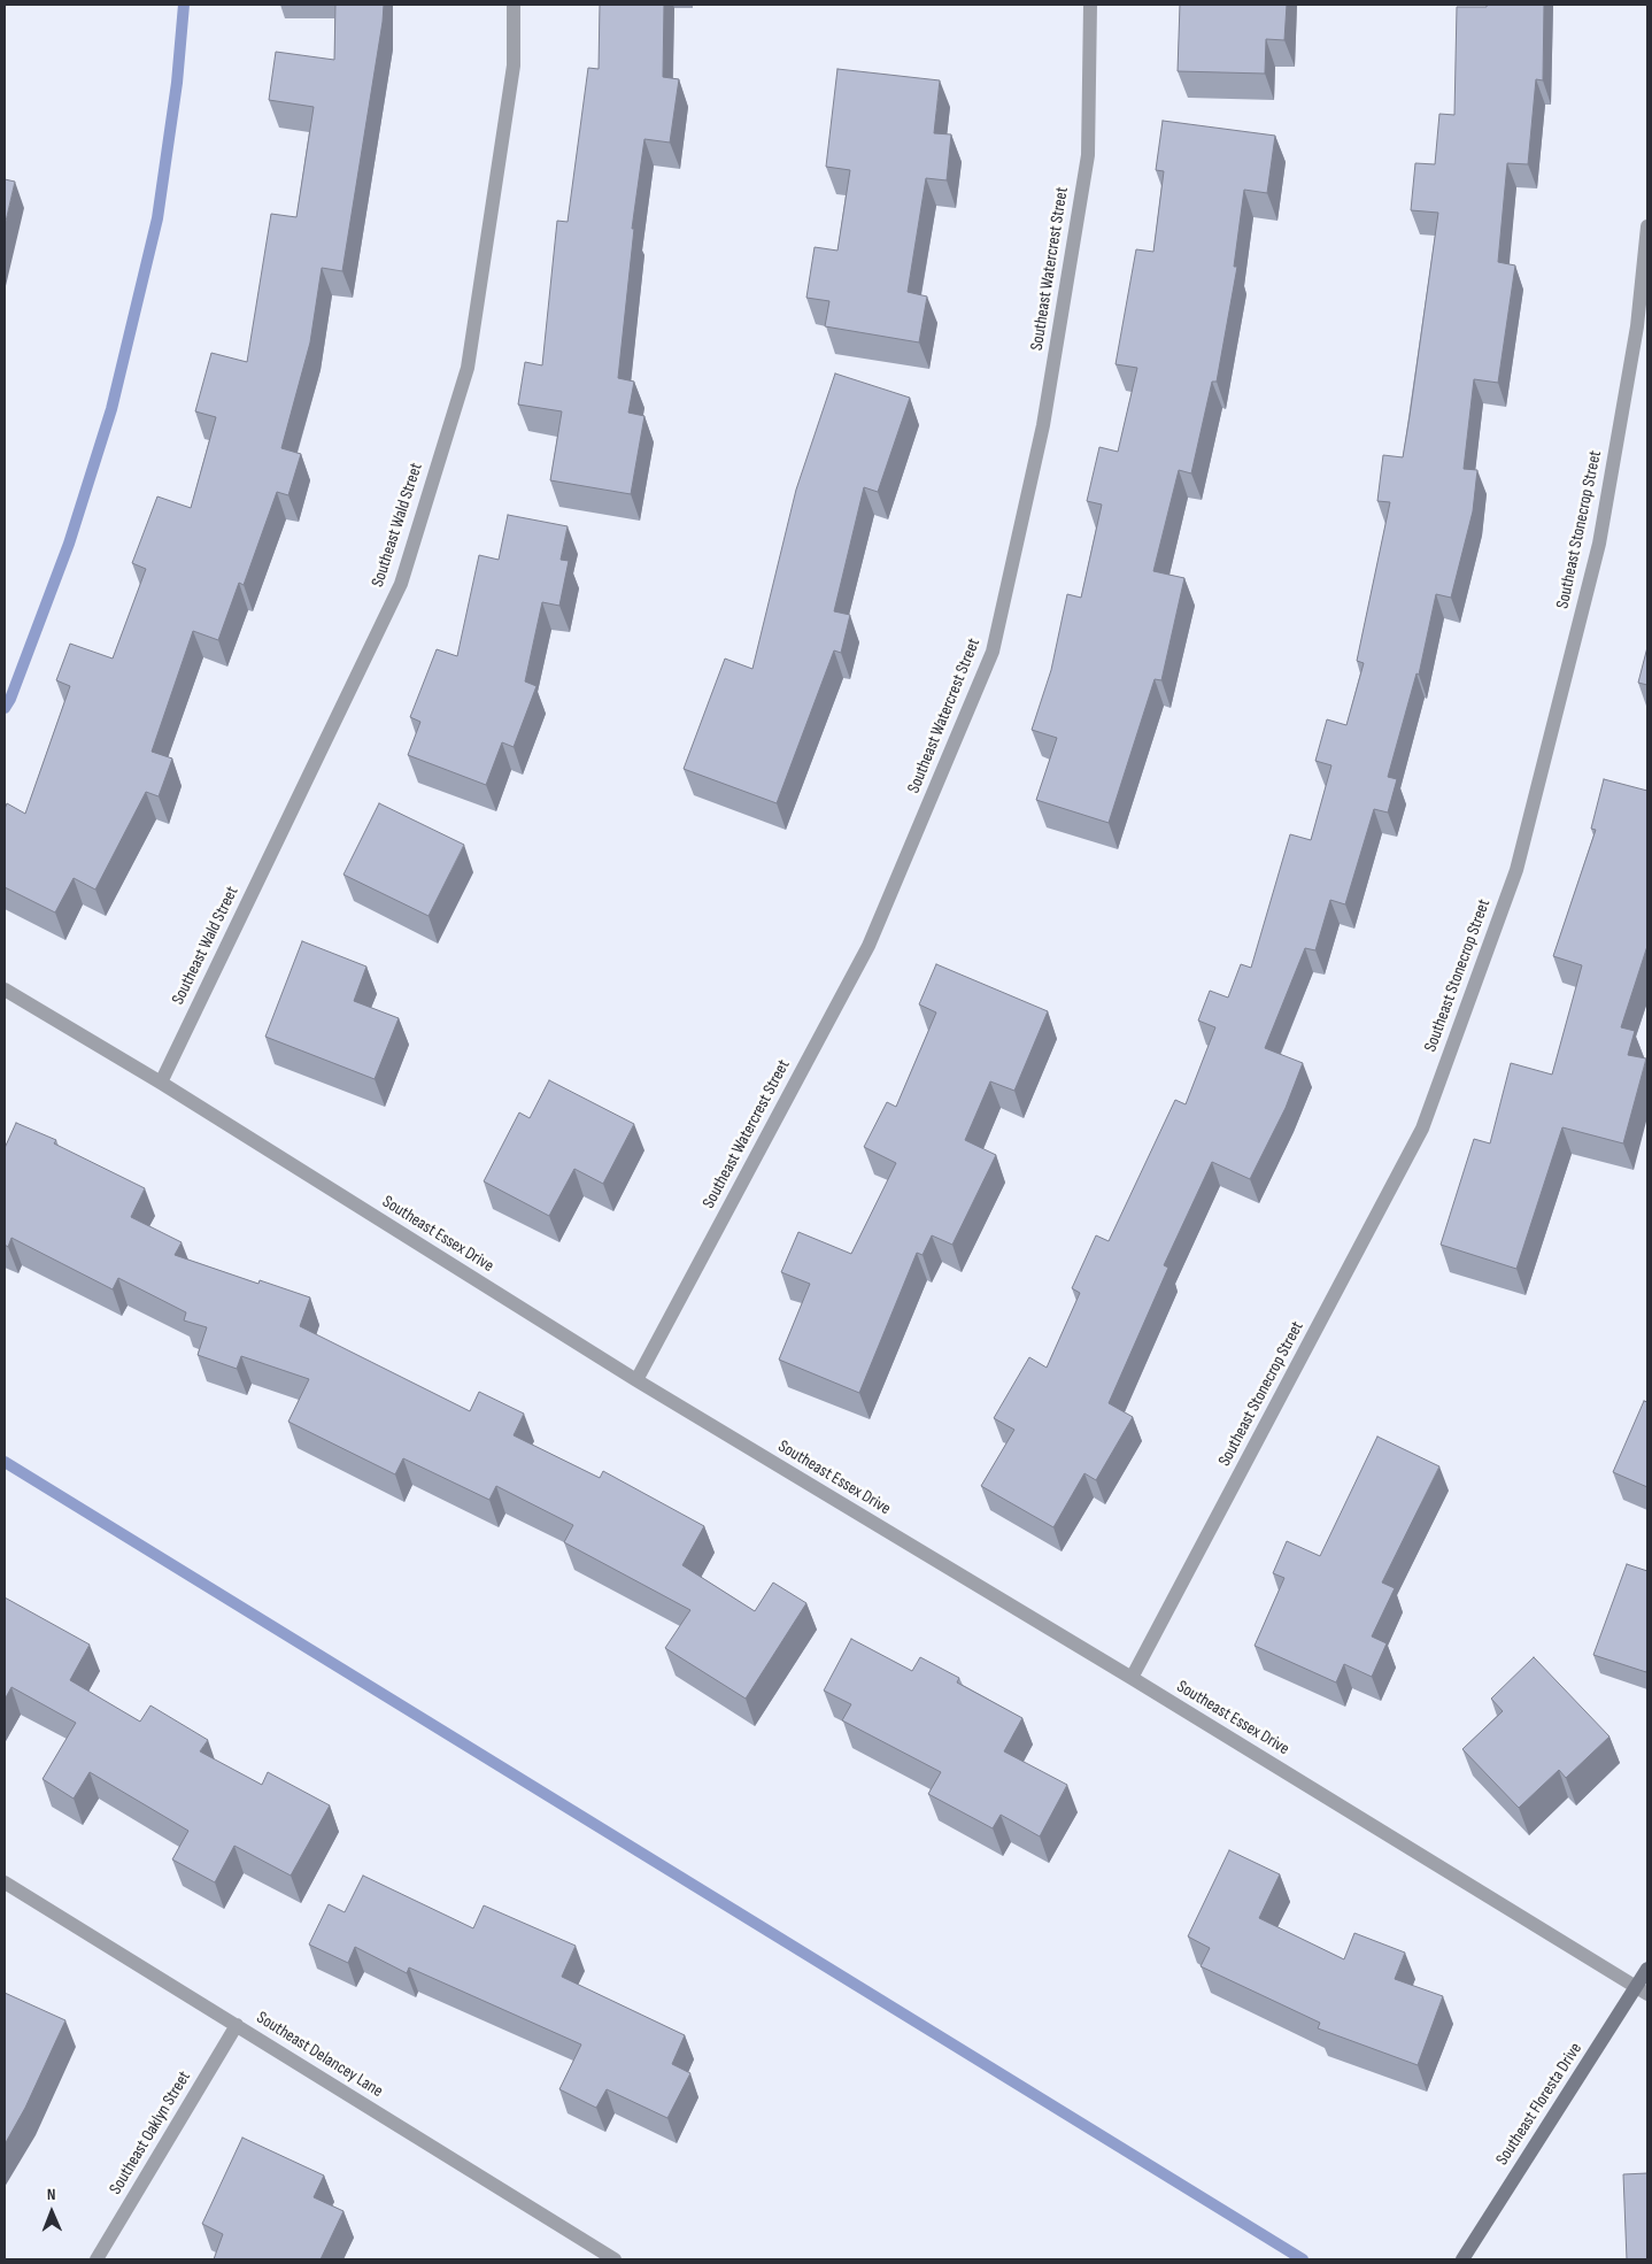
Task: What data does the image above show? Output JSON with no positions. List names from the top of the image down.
{
  "streets": {
    "street": [
      "Southeast Watercrest Street",
      "Southeast Wald Street",
      "Southeast Stonecrop Street",
      "Southeast Essex Drive",
      "Southeast Delancey Lane",
      "Southeast Floresta Drive",
      "Southeast Oaklyn Street"
    ]
  },
  "crossings": [
    ["Southeast Watercrest Street", "Southeast Essex Drive"],
    ["Southeast Wald Street", "Southeast Essex Drive"],
    ["Southeast Stonecrop Street", "Southeast Essex Drive"],
    ["Southeast Essex Drive", "Southeast Floresta Drive"],
    ["Southeast Delancey Lane", "Southeast Oaklyn Street"]
  ],
  "north": "top"
}
